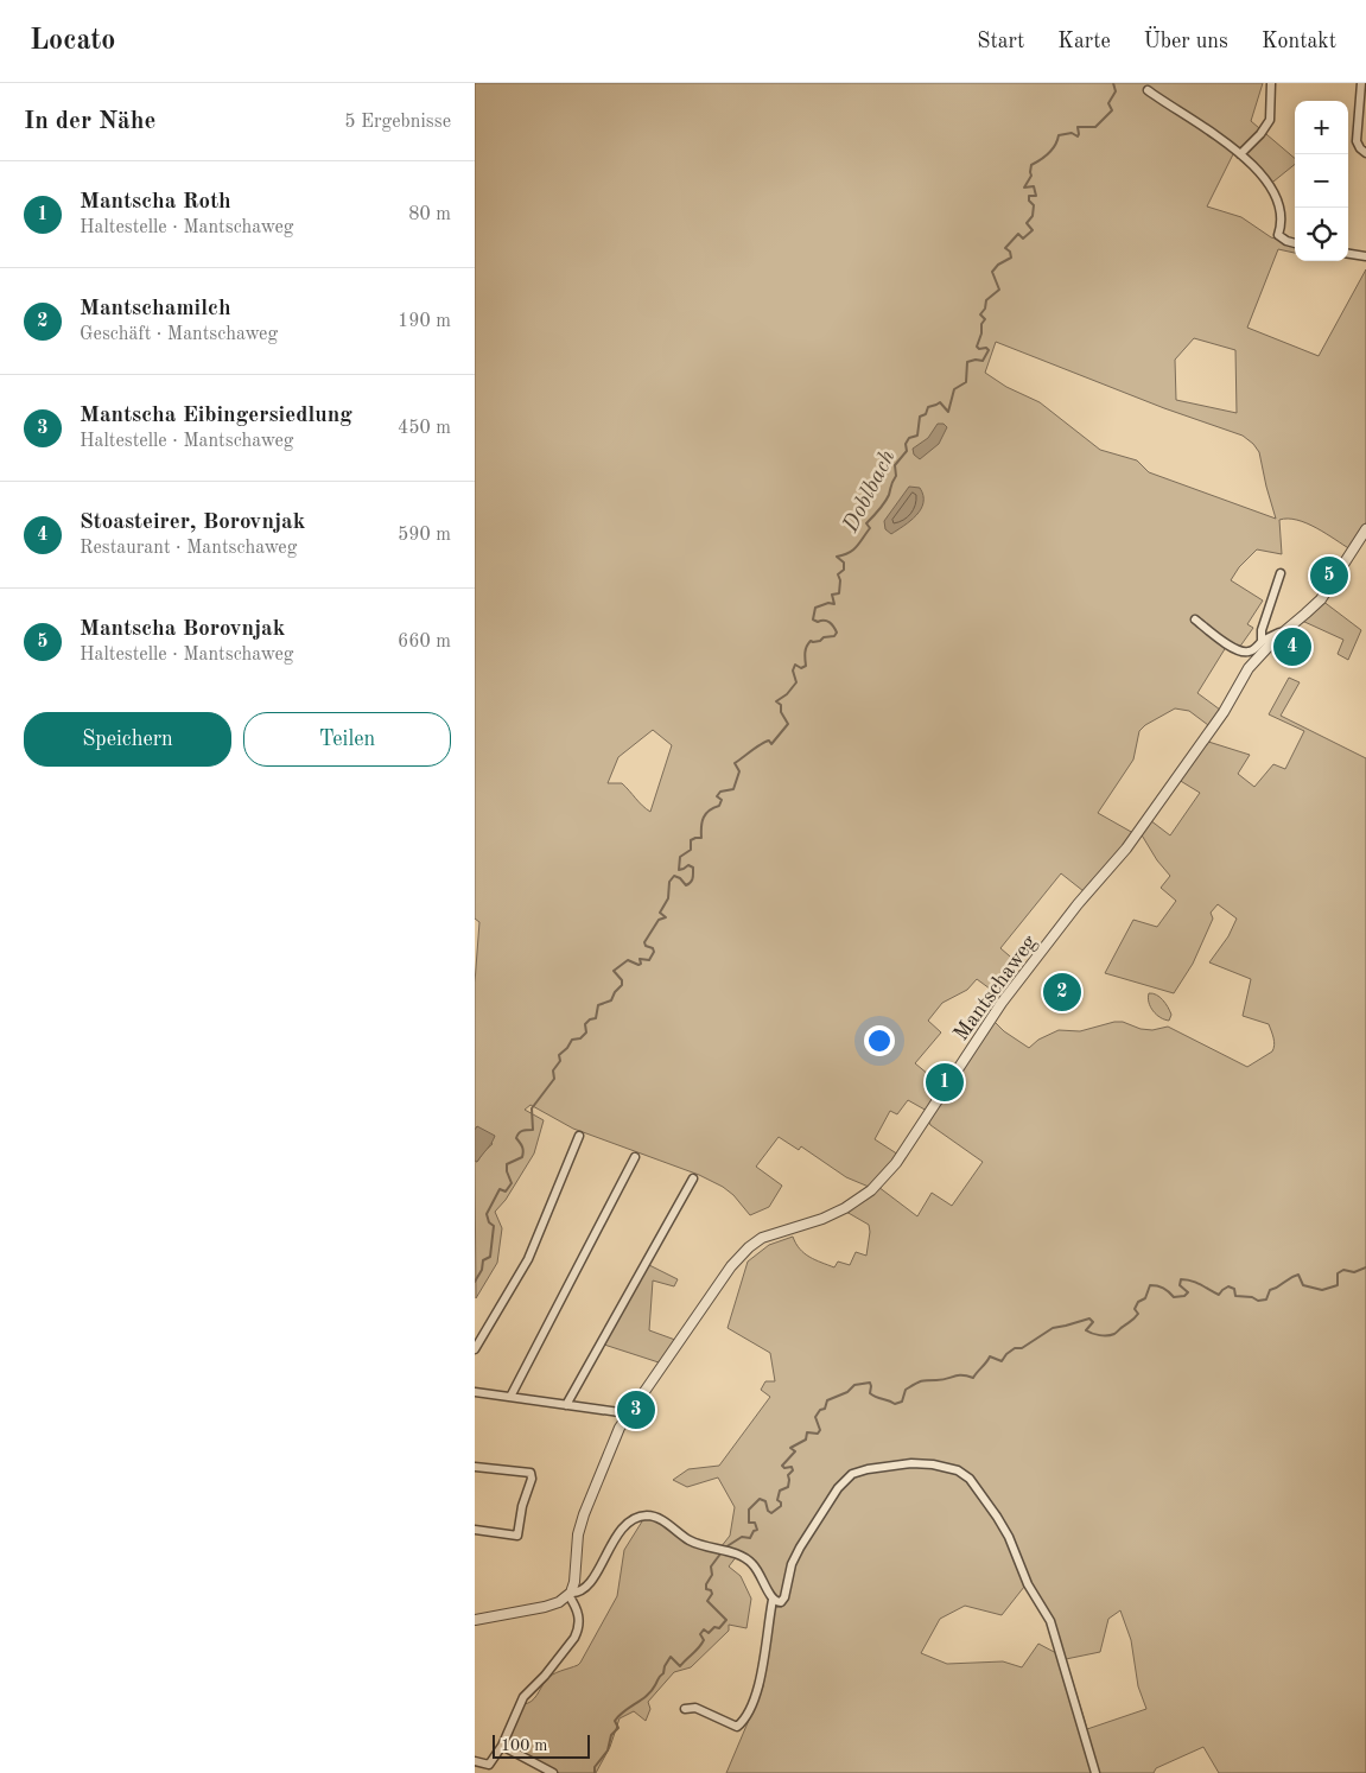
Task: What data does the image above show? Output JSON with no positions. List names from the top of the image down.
{
  "streets": {
    "street": ["Mantschaweg"]
  },
  "water": ["Doblbach"],
  "scale_bar": "100 m",
  "page": {
    "header": "Locato",
    "nav": [
      "Start",
      "Karte",
      "Über uns",
      "Kontakt"
    ],
    "heading": ["In der Nähe", "5 Ergebnisse"],
    "map_buttons": ["+", "−"],
    "list": [
      {
        "mark": "1",
        "name": "Mantscha Roth",
        "note": "Haltestelle · Mantschaweg",
        "value": "80 m"
      },
      {
        "mark": "2",
        "name": "Mantschamilch",
        "note": "Geschäft · Mantschaweg",
        "value": "190 m"
      },
      {
        "mark": "3",
        "name": "Mantscha Eibingersiedlung",
        "note": "Haltestelle · Mantschaweg",
        "value": "450 m"
      },
      {
        "mark": "4",
        "name": "Stoasteirer, Borovnjak",
        "note": "Restaurant · Mantschaweg",
        "value": "590 m"
      },
      {
        "mark": "5",
        "name": "Mantscha Borovnjak",
        "note": "Haltestelle · Mantschaweg",
        "value": "660 m"
      }
    ],
    "pins": [
      "5",
      "4",
      "2",
      "1",
      "3"
    ],
    "buttons": ["Speichern", "Teilen"],
    "scale": "100 m"
  }
}
